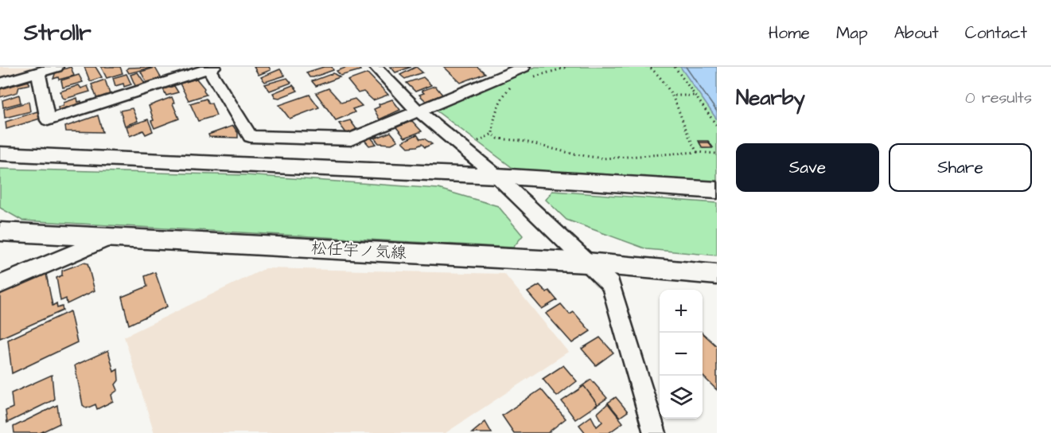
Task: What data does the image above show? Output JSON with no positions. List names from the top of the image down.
{
  "streets": {
    "main road": ["松任宇ノ気線"]
  },
  "page": {
    "header": "Strollr",
    "nav": [
      "Home",
      "Map",
      "About",
      "Contact"
    ],
    "heading": ["Nearby", "0 results"],
    "buttons": ["Save", "Share"],
    "map_buttons": ["+", "−"]
  }
}
